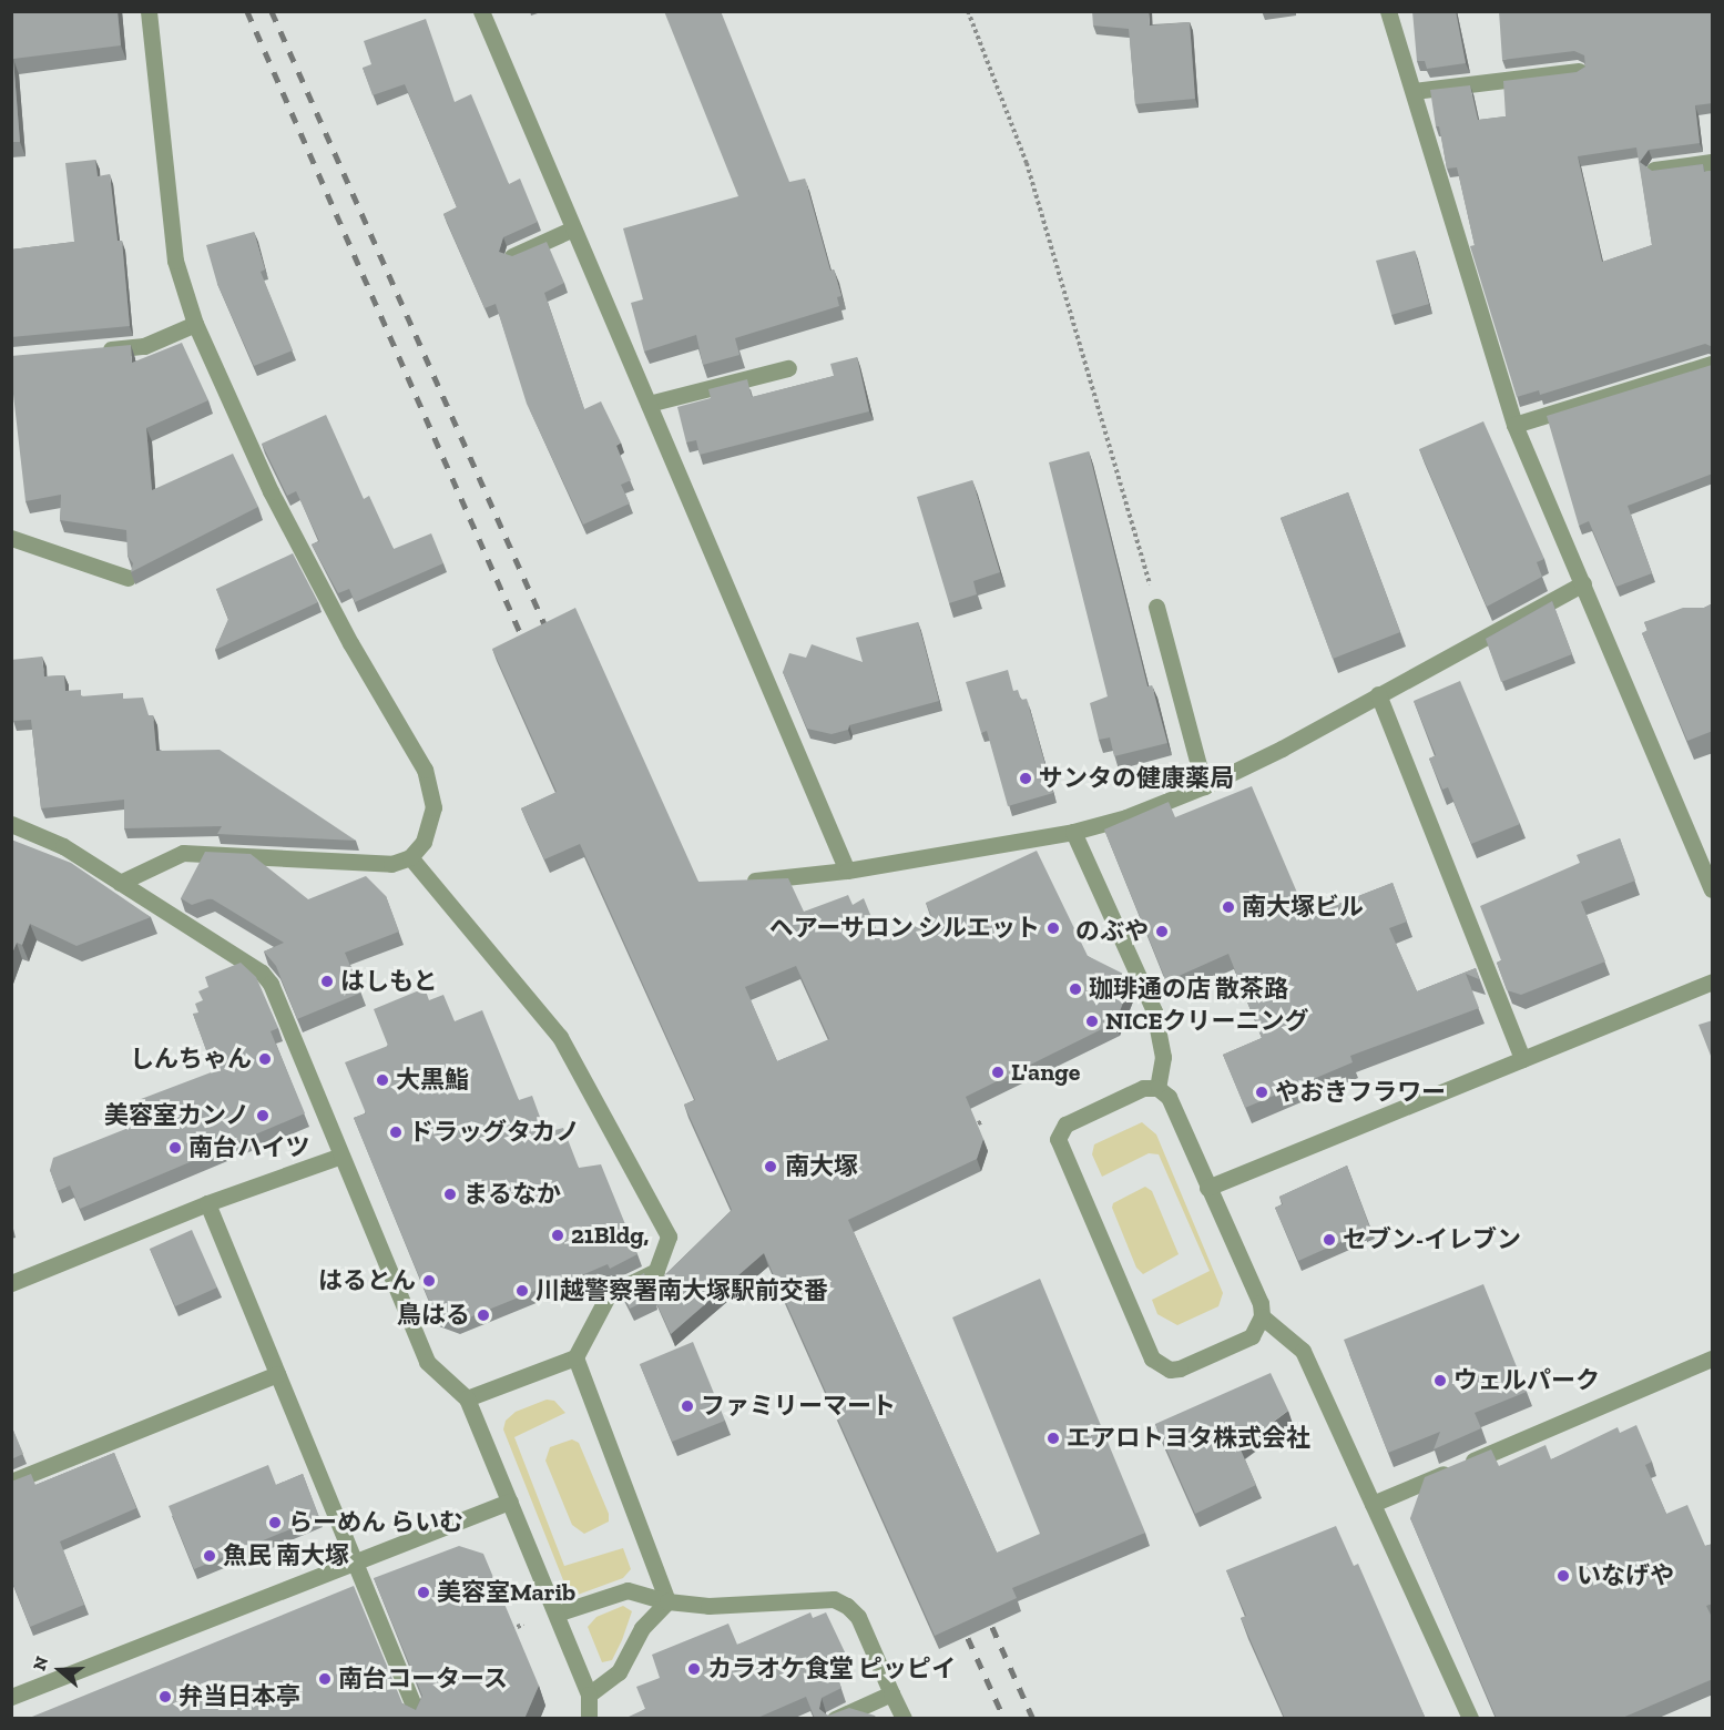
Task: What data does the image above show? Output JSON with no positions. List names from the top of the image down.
{
  "places": [
    "サンタの健康薬局",
    "南大塚ビル",
    "ヘアーサロン シルエット",
    "のぶや",
    "はしもと",
    "珈琲通の店 散茶路",
    "NICEクリーニング",
    "しんちゃん",
    "L'ange",
    "大黒鮨",
    "やおきフラワー",
    "美容室カンノ",
    "ドラッグタカノ",
    "南台ハイツ",
    "南大塚",
    "まるなか",
    "21Bldg,",
    "セブン-イレブン",
    "はるとん",
    "川越警察署南大塚駅前交番",
    "鳥はる",
    "ウェルパーク",
    "ファミリーマート",
    "エアロトヨタ株式会社",
    "らーめん らいむ",
    "魚民 南大塚",
    "いなげや",
    "美容室Marib",
    "カラオケ食堂 ピッピイ",
    "南台コータース",
    "弁当日本亭"
  ],
  "north": "left"
}
